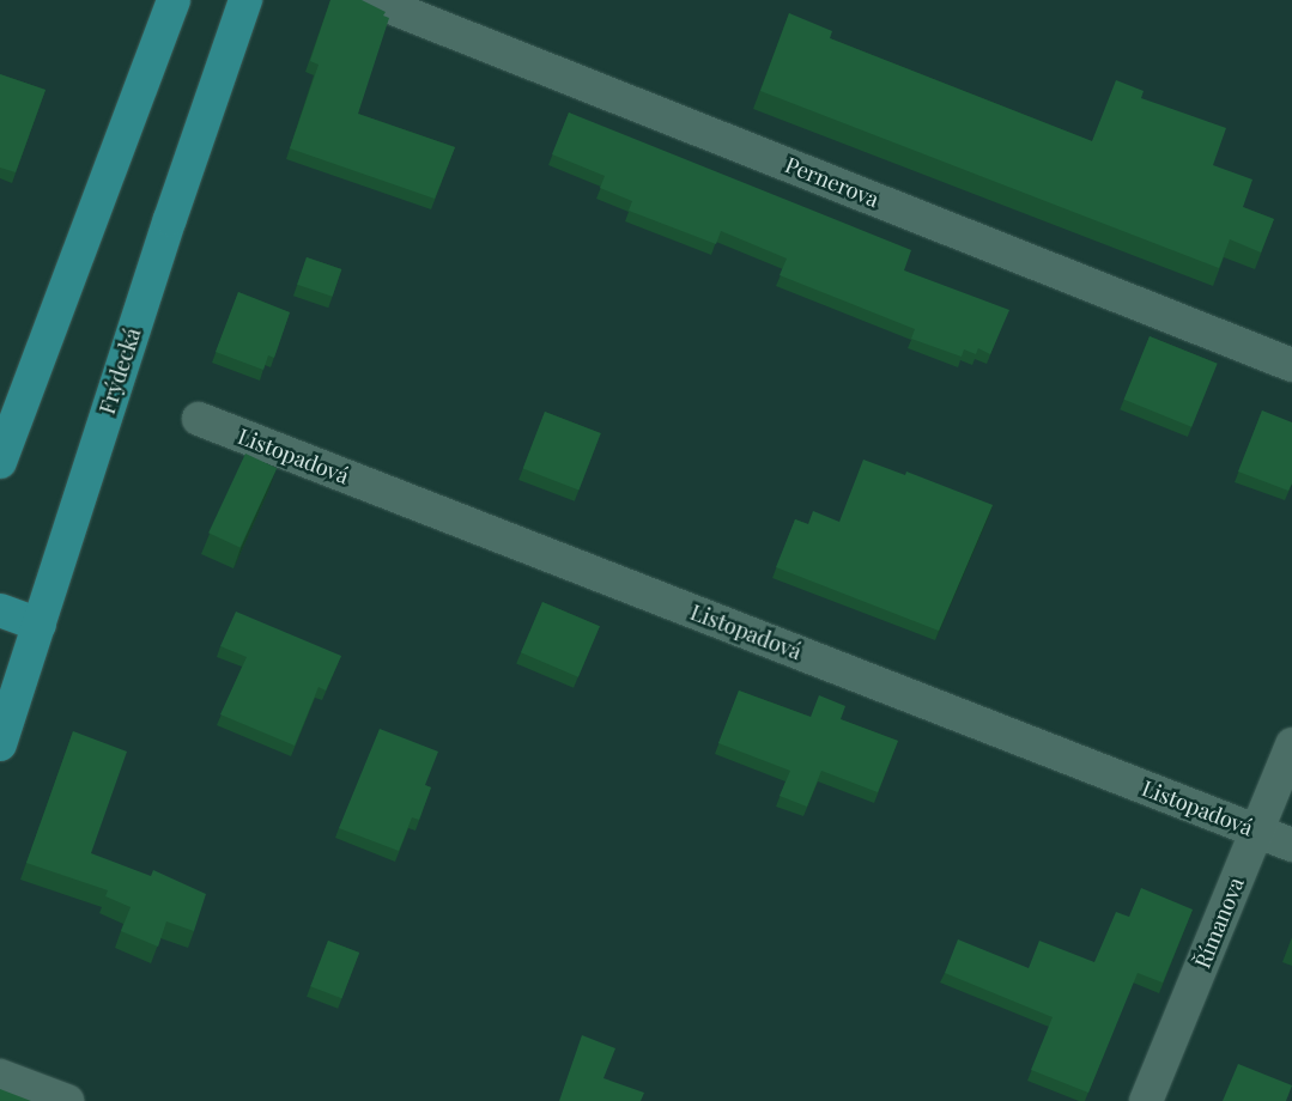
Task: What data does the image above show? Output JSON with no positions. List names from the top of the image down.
{
  "streets": {
    "main road": ["Frýdecká"],
    "street": ["Pernerova", "Listopadová", "Římanova"]
  },
  "crossings": [
    ["Listopadová", "Římanova"]
  ]
}
